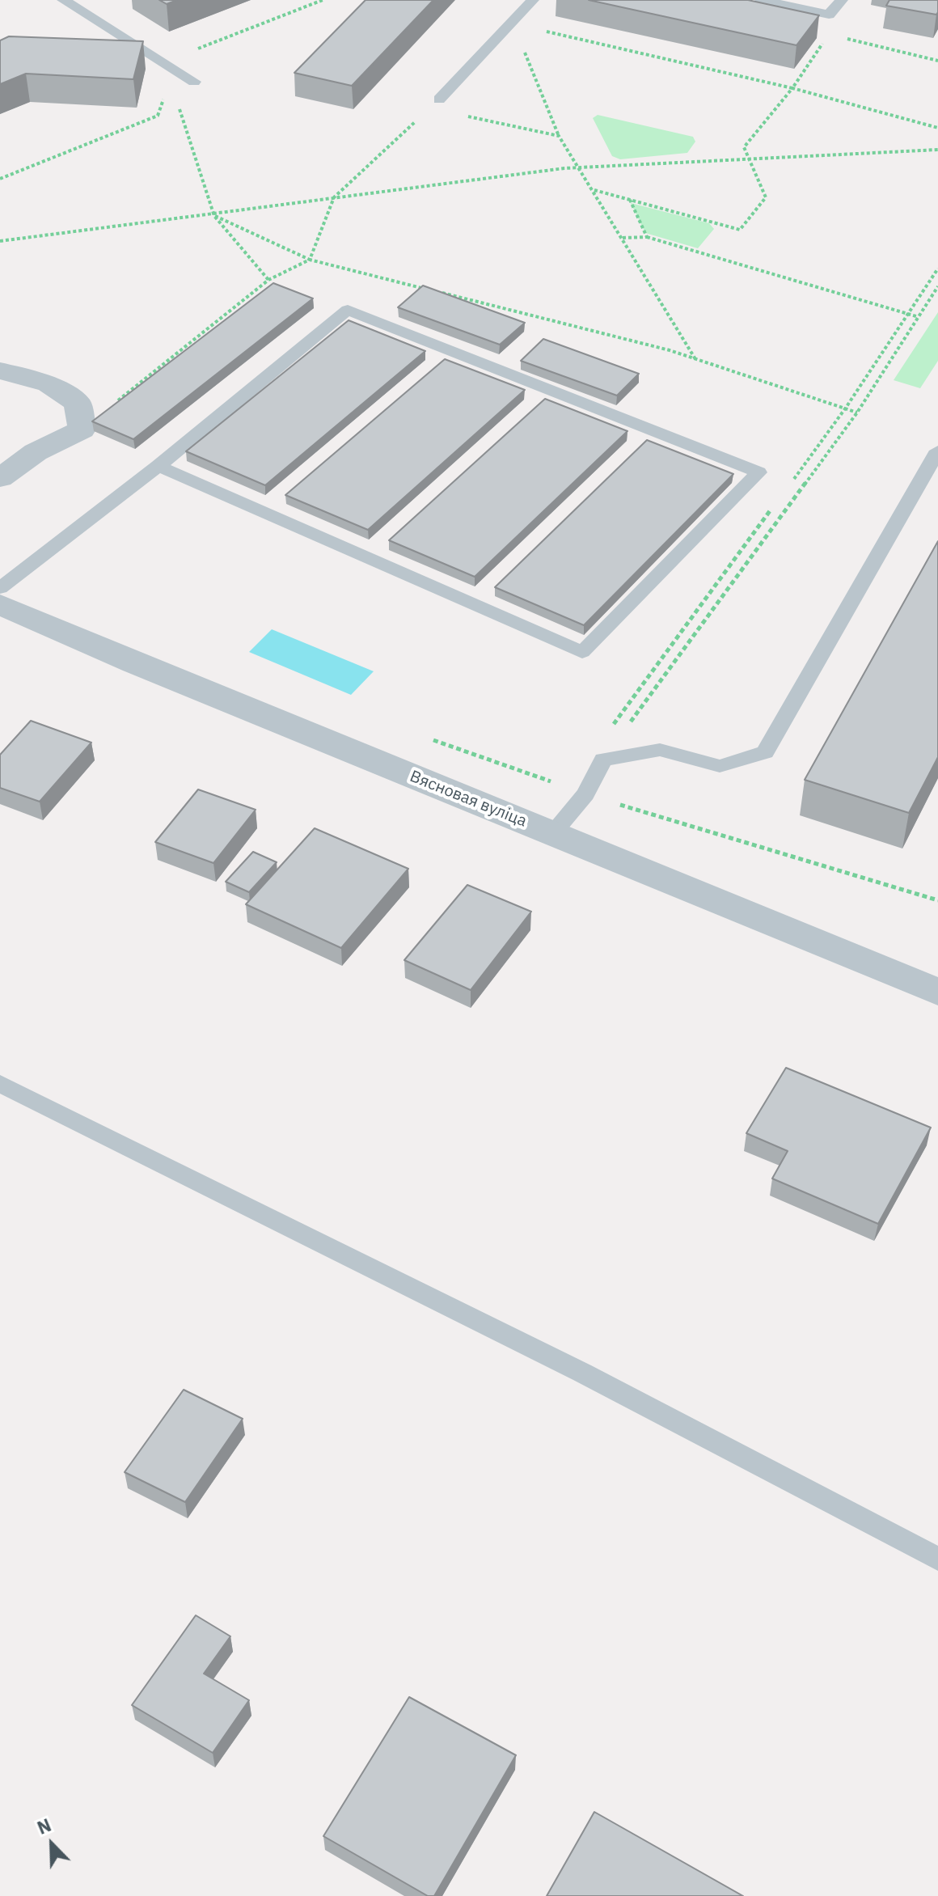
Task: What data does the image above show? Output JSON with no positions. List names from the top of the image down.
{
  "streets": {
    "street": ["Вясновая вуліца"]
  },
  "north": "top left"
}
